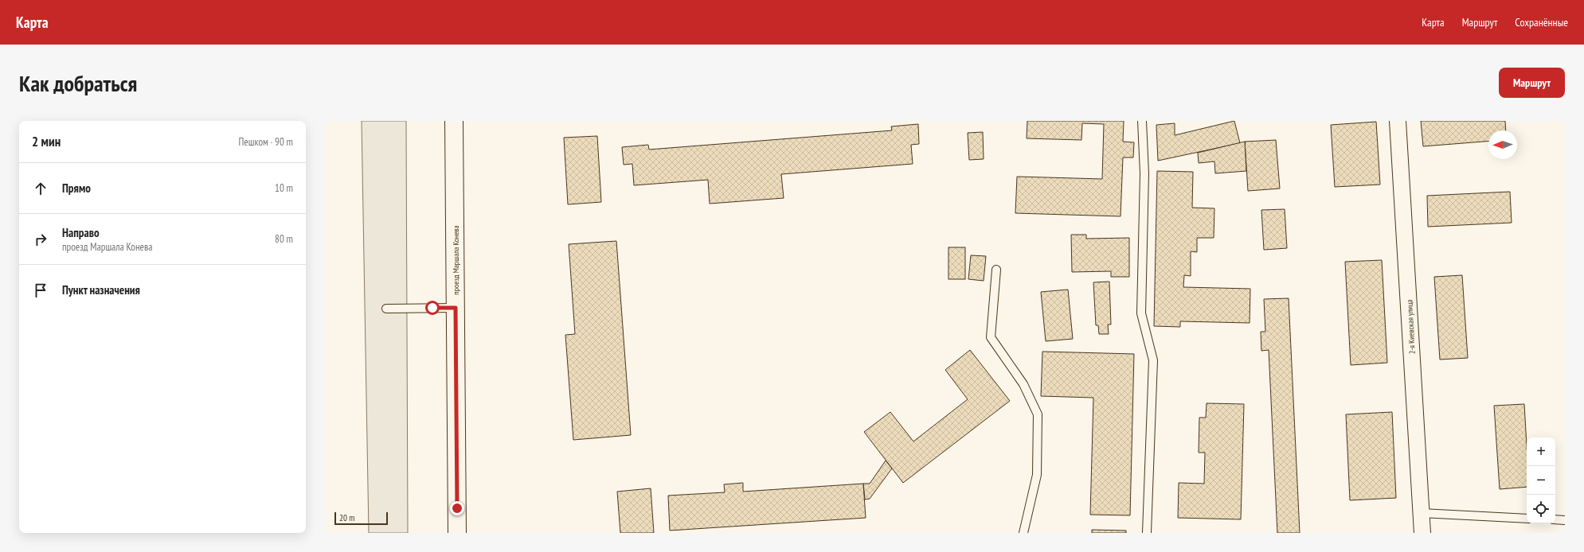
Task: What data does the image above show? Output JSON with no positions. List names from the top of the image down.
{
  "streets": {
    "street": ["проезд Маршала Конева", "2-я Киевская улица"]
  },
  "scale_bar": "20 m",
  "north": "left",
  "page": {
    "header": "Карта",
    "nav": ["Карта", "Маршрут", "Сохранённые"],
    "buttons": "Маршрут",
    "title": "Как добраться",
    "heading": ["2 мин", "Пешком · 90 m"],
    "list": [
      ["Прямо", "10 m"],
      ["Направо", "проезд Маршала Конева", "80 m"],
      "Пункт назначения"
    ],
    "map_buttons": ["+", "−"],
    "scale": "20 m"
  }
}
